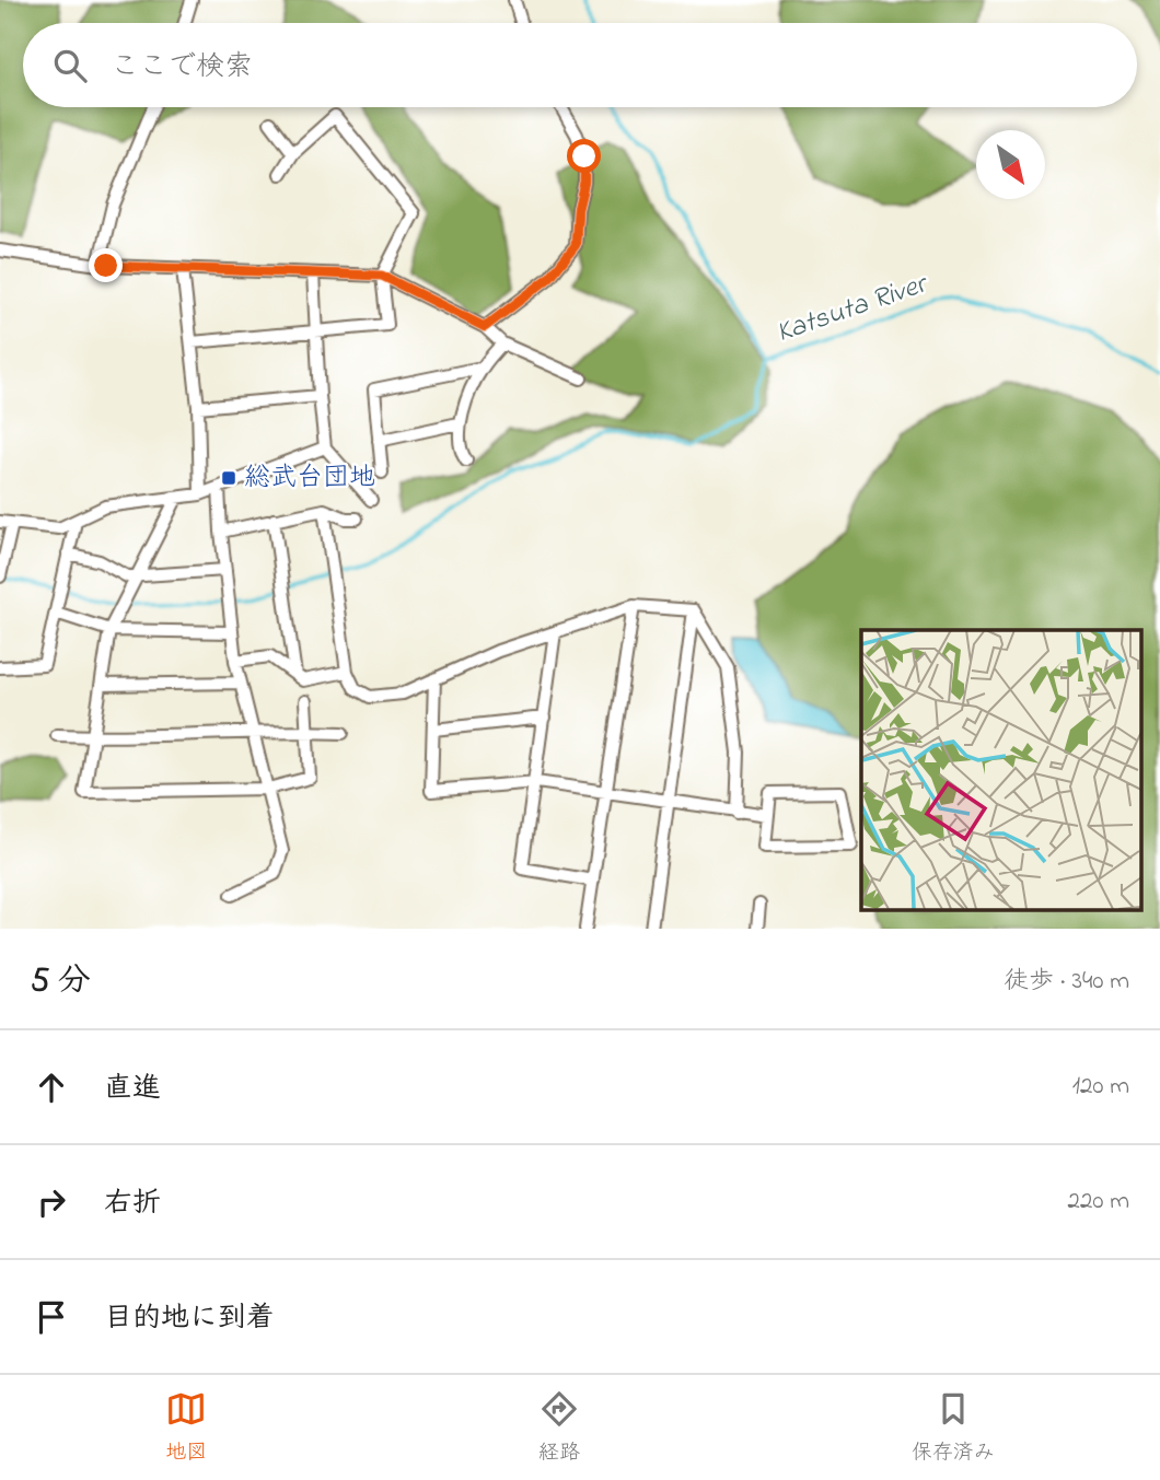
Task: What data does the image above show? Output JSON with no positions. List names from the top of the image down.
{
  "water": ["Katsuta River"],
  "places": {
    "transit": ["総武台団地"]
  },
  "north": "bottom right",
  "page": {
    "search": "ここで検索",
    "heading": ["5 分", "徒歩 · 340 m"],
    "list": [
      ["直進", "120 m"],
      ["右折", "220 m"],
      "目的地に到着"
    ],
    "nav": ["地図", "経路", "保存済み"]
  }
}
